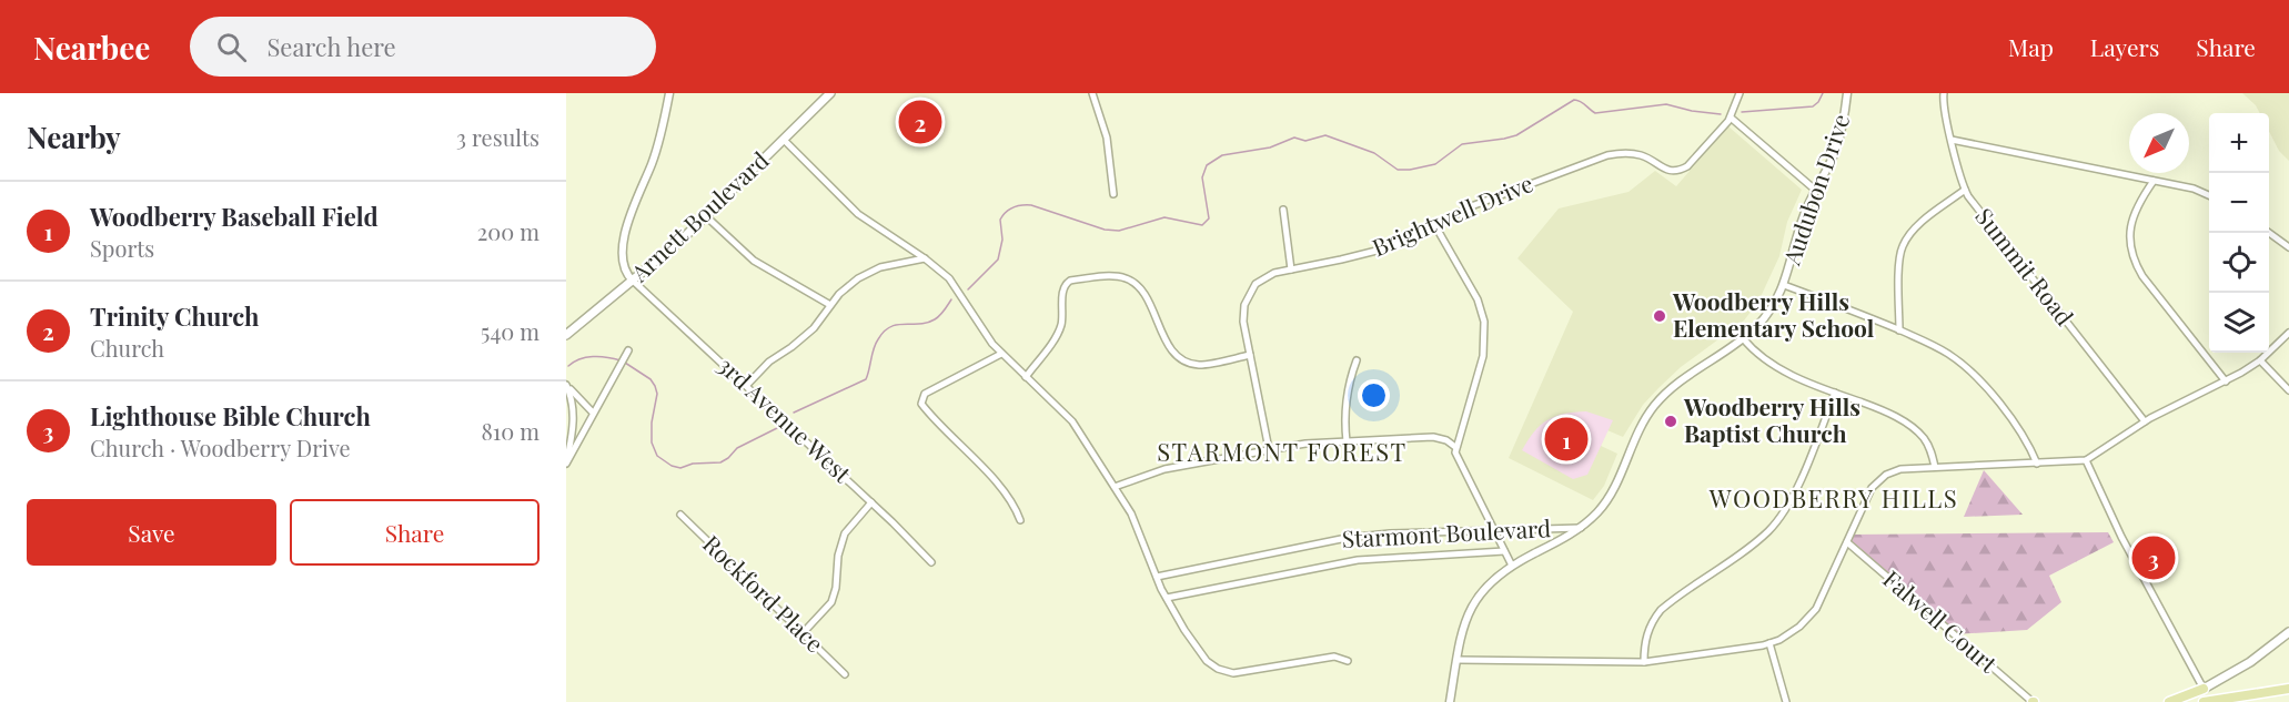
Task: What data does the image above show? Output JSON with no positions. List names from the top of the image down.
{
  "streets": {
    "main road": ["Arnett Boulevard"],
    "street": [
      "Audubon Drive",
      "Brightwell Drive",
      "Summit Road",
      "3rd Avenue West",
      "Starmont Boulevard",
      "Rockford Place",
      "Falwell Court"
    ]
  },
  "crossings": [
    ["Audubon Drive", "Starmont Boulevard"],
    ["Arnett Boulevard", "3rd Avenue West"]
  ],
  "districts": ["STARMONT FOREST", "WOODBERRY HILLS"],
  "places": ["Woodberry Hills Elementary School", "Woodberry Hills Baptist Church"],
  "north": "bottom left",
  "page": {
    "header": "Nearbee",
    "search": "Search here",
    "nav": ["Map", "Layers", "Share"],
    "heading": ["Nearby", "3 results"],
    "pins": ["2", "1", "3"],
    "map_buttons": ["+", "−"],
    "list": [
      {
        "mark": "1",
        "name": "Woodberry Baseball Field",
        "note": "Sports",
        "value": "200 m"
      },
      {
        "mark": "2",
        "name": "Trinity Church",
        "note": "Church",
        "value": "540 m"
      },
      {
        "mark": "3",
        "name": "Lighthouse Bible Church",
        "note": "Church · Woodberry Drive",
        "value": "810 m"
      }
    ],
    "buttons": ["Save", "Share"]
  }
}
